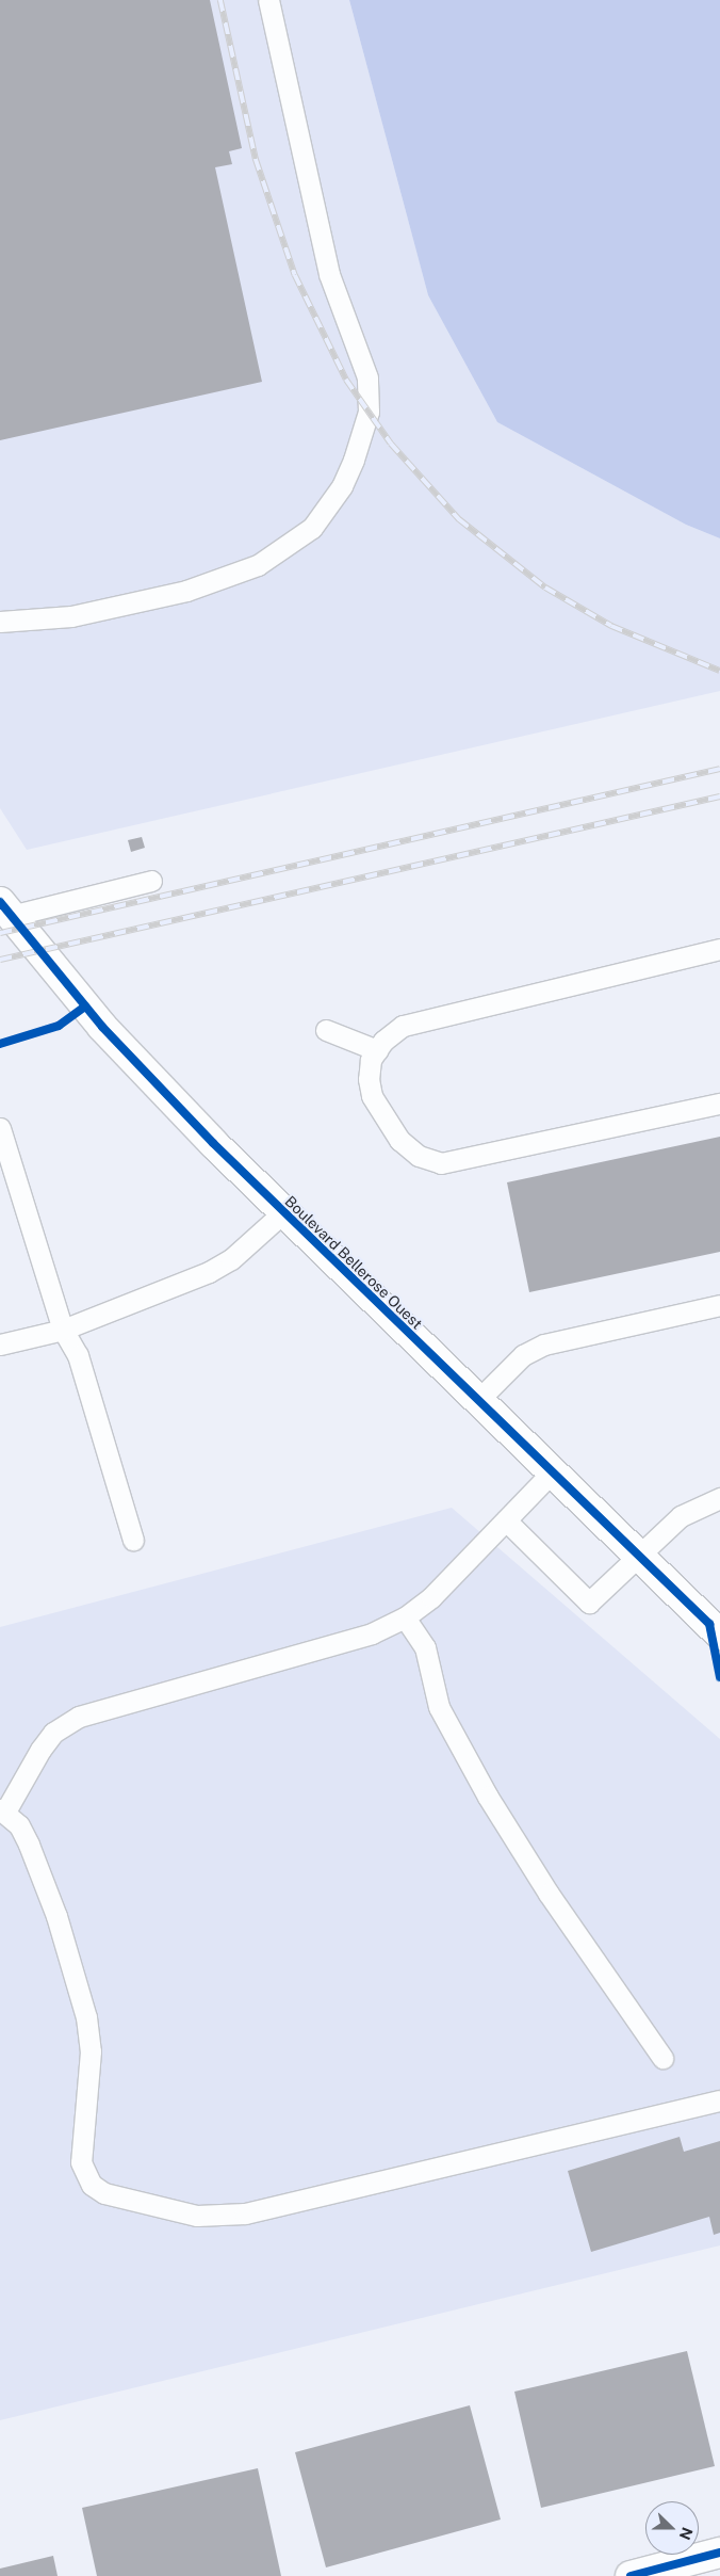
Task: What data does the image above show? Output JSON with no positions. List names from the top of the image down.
{
  "streets": {
    "street": ["Boulevard Bellerose Ouest"]
  },
  "north": "right"
}
